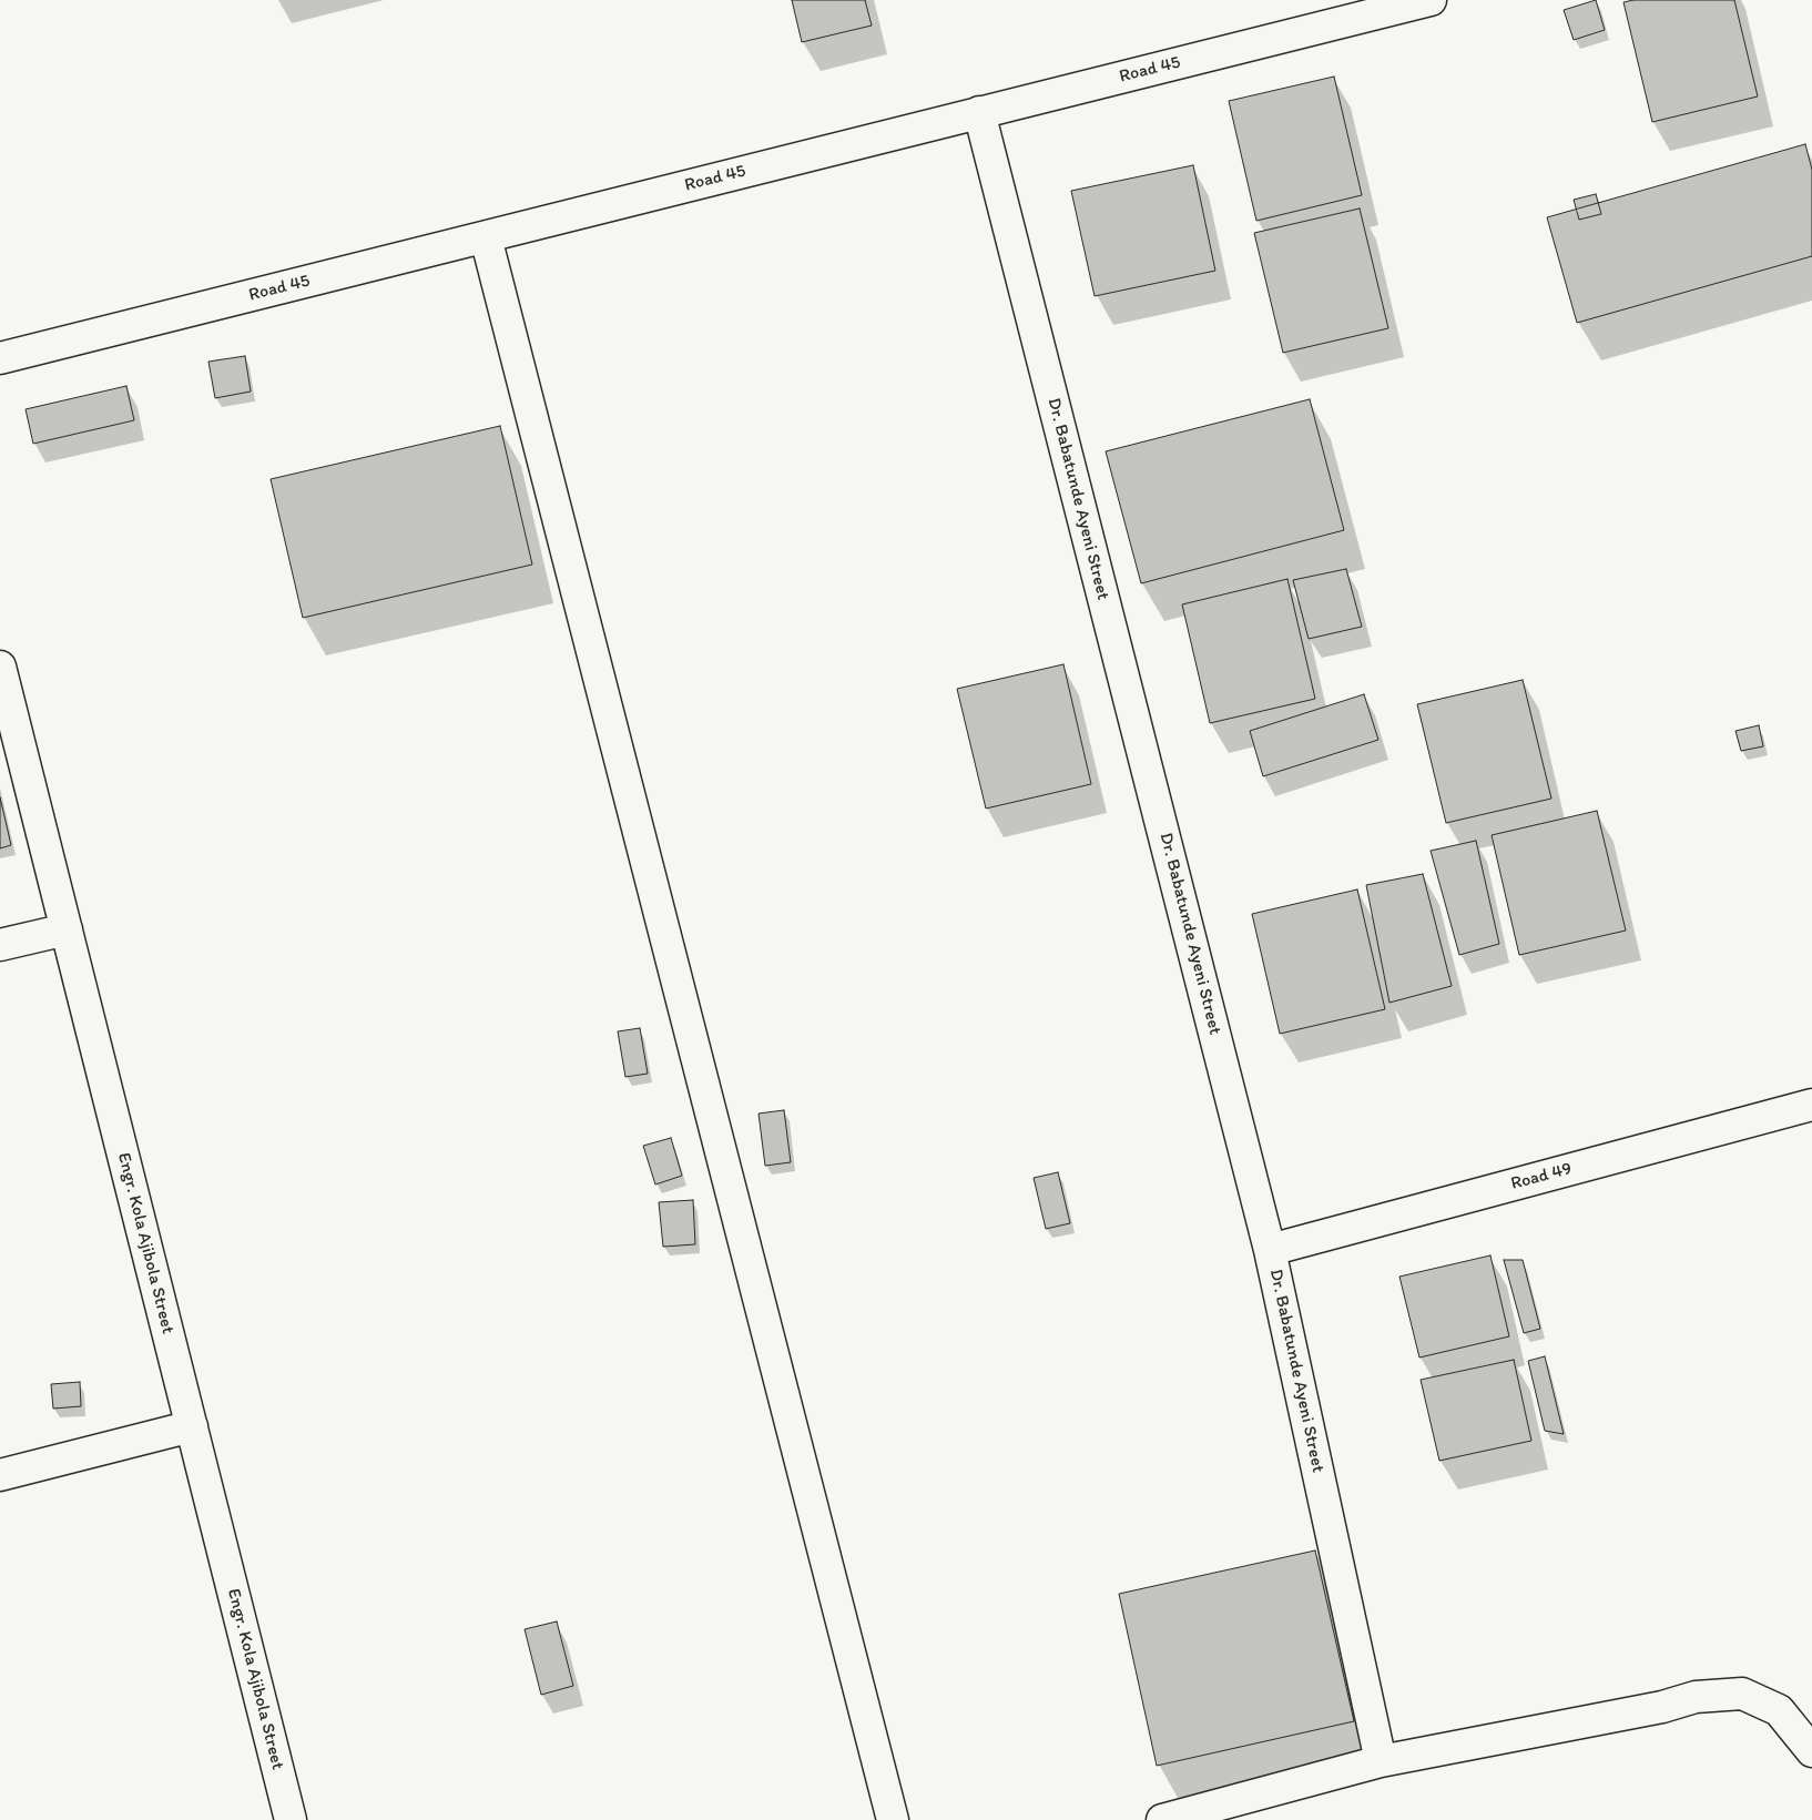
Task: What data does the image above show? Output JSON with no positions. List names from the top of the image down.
{
  "streets": {
    "street": [
      "Road 45",
      "Dr. Babatunde Ayeni Street",
      "Road 49",
      "Engr. Kola Ajibola Street"
    ]
  },
  "crossings": [
    ["Road 45", "Dr. Babatunde Ayeni Street"],
    ["Dr. Babatunde Ayeni Street", "Road 49"]
  ]
}
